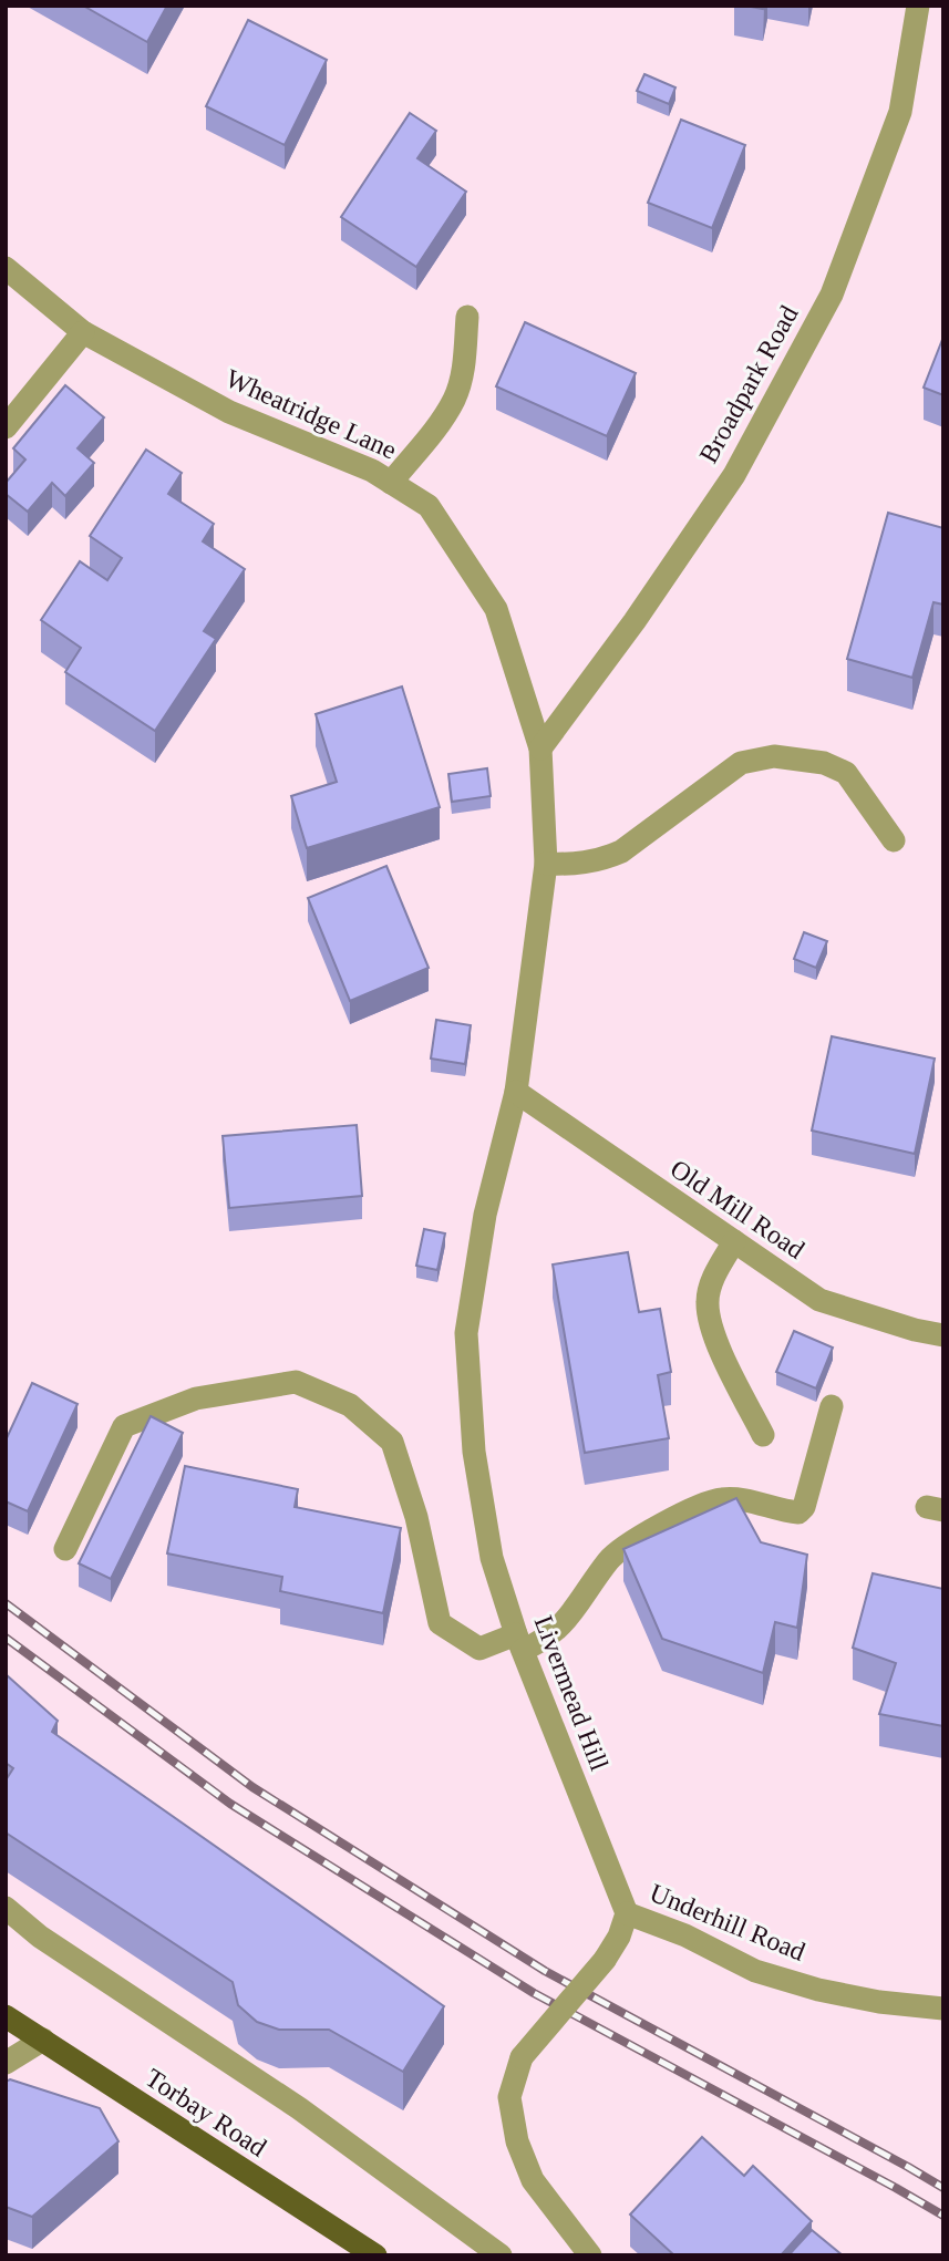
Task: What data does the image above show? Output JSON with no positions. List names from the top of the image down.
{
  "streets": {
    "main road": ["Torbay Road"],
    "street": [
      "Broadpark Road",
      "Wheatridge Lane",
      "Old Mill Road",
      "Livermead Hill",
      "Underhill Road"
    ]
  },
  "crossings": [
    ["Broadpark Road", "Wheatridge Lane"],
    ["Wheatridge Lane", "Old Mill Road"],
    ["Wheatridge Lane", "Livermead Hill"],
    ["Old Mill Road", "Livermead Hill"],
    ["Livermead Hill", "Underhill Road"]
  ]
}
